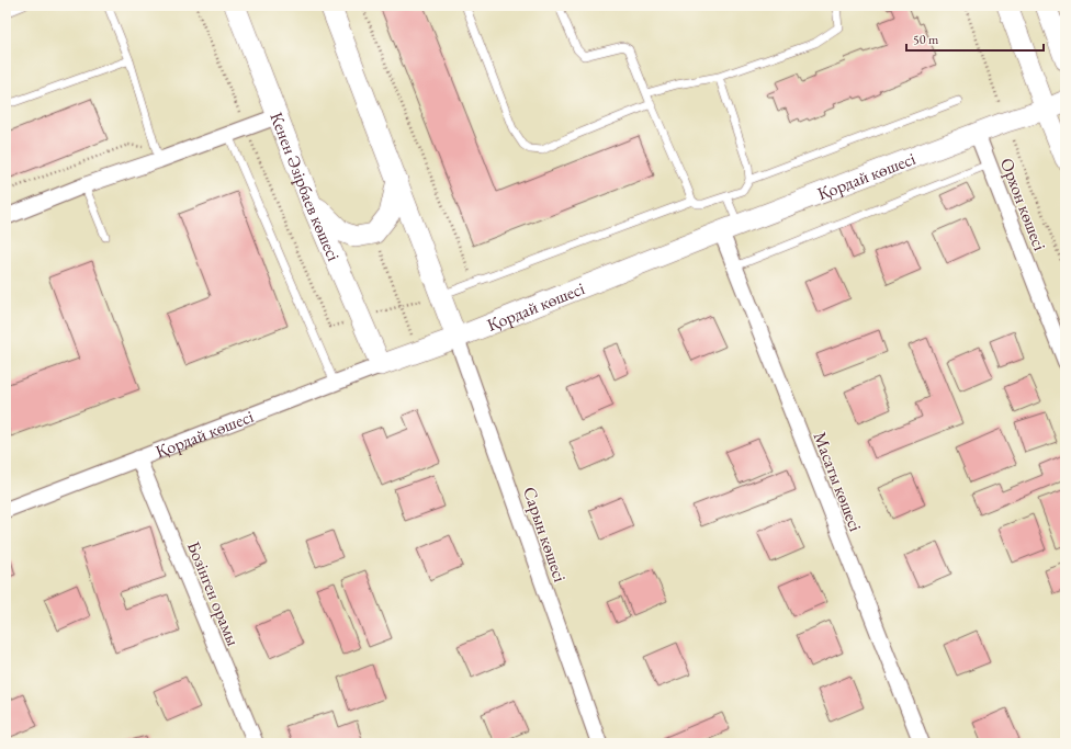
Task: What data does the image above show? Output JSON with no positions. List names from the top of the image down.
{
  "streets": {
    "street": [
      "Қордай көшесі",
      "Кенен Әзірбаев көшесі",
      "Орхон көшесі",
      "Масаты көшесі",
      "Сарын көшесі",
      "Бозінген орамы"
    ]
  },
  "crossings": [
    ["Қордай көшесі", "Кенен Әзірбаев көшесі"],
    ["Қордай көшесі", "Орхон көшесі"],
    ["Қордай көшесі", "Масаты көшесі"],
    ["Қордай көшесі", "Сарын көшесі"],
    ["Қордай көшесі", "Бозінген орамы"]
  ],
  "scale_bar": "50 m"
}
